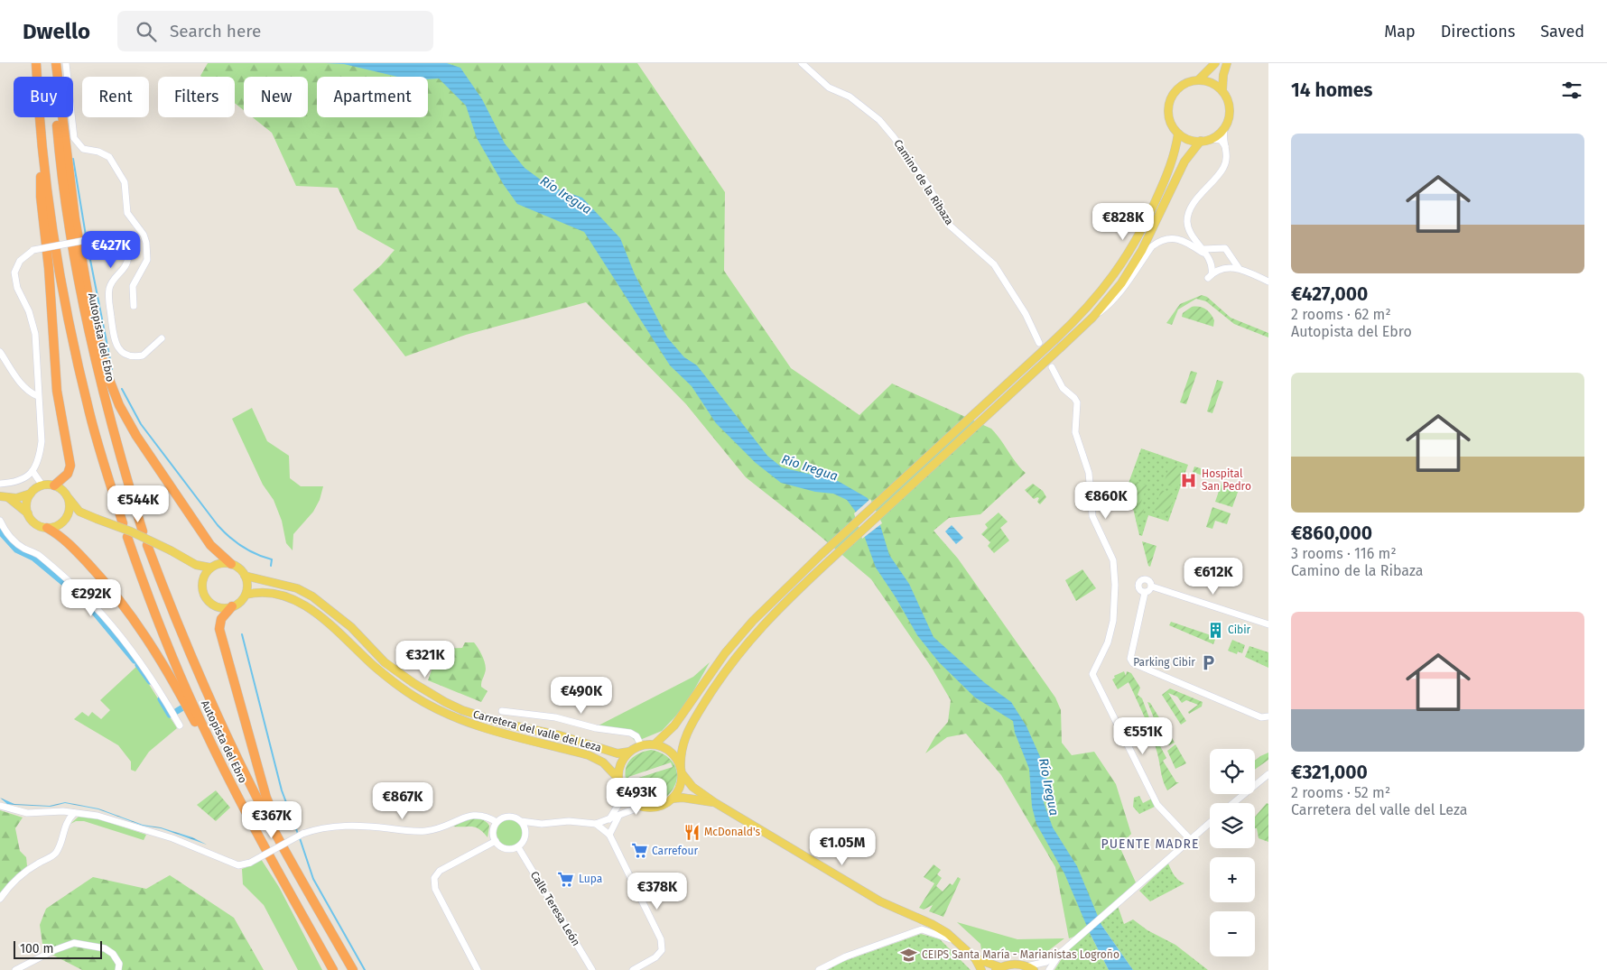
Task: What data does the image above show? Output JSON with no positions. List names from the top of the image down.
{
  "streets": {
    "highway": ["Autopista del Ebro"],
    "main road": ["Carretera del valle del Leza"],
    "street": ["Camino de la Ribaza", "Calle Teresa León"]
  },
  "districts": ["PUENTE MADRE"],
  "water": ["Río Iregua"],
  "places": {
    "hospital": ["Hospital San Pedro"],
    "building": ["Cibir"],
    "parking": ["Parking Cibir"],
    "restaurant": ["McDonald's"],
    "supermarket": ["Carrefour", "Lupa"],
    "school or university": ["CEIPS Santa María - Marianistas Logroño"]
  },
  "scale_bar": "100 m",
  "page": {
    "header": "Dwello",
    "search": "Search here",
    "nav": ["Map", "Directions", "Saved"],
    "heading": "14 homes",
    "chip": [
      "Buy",
      "Rent",
      "Filters",
      "New",
      "Apartment"
    ],
    "list": [
      {
        "name": "€427,000",
        "note": "2 rooms · 62 m² · Autopista del Ebro"
      },
      {
        "name": "€860,000",
        "note": "3 rooms · 116 m² · Camino de la Ribaza"
      },
      {
        "name": "€321,000",
        "note": "2 rooms · 52 m² · Carretera del valle del Leza"
      }
    ],
    "price": [
      "€828K",
      "€427K",
      "€860K",
      "€544K",
      "€612K",
      "€292K",
      "€321K",
      "€490K",
      "€551K",
      "€493K",
      "€867K",
      "€367K",
      "€1.05M",
      "€378K"
    ],
    "map_buttons": ["+", "−"],
    "scale": "100 m"
  }
}
